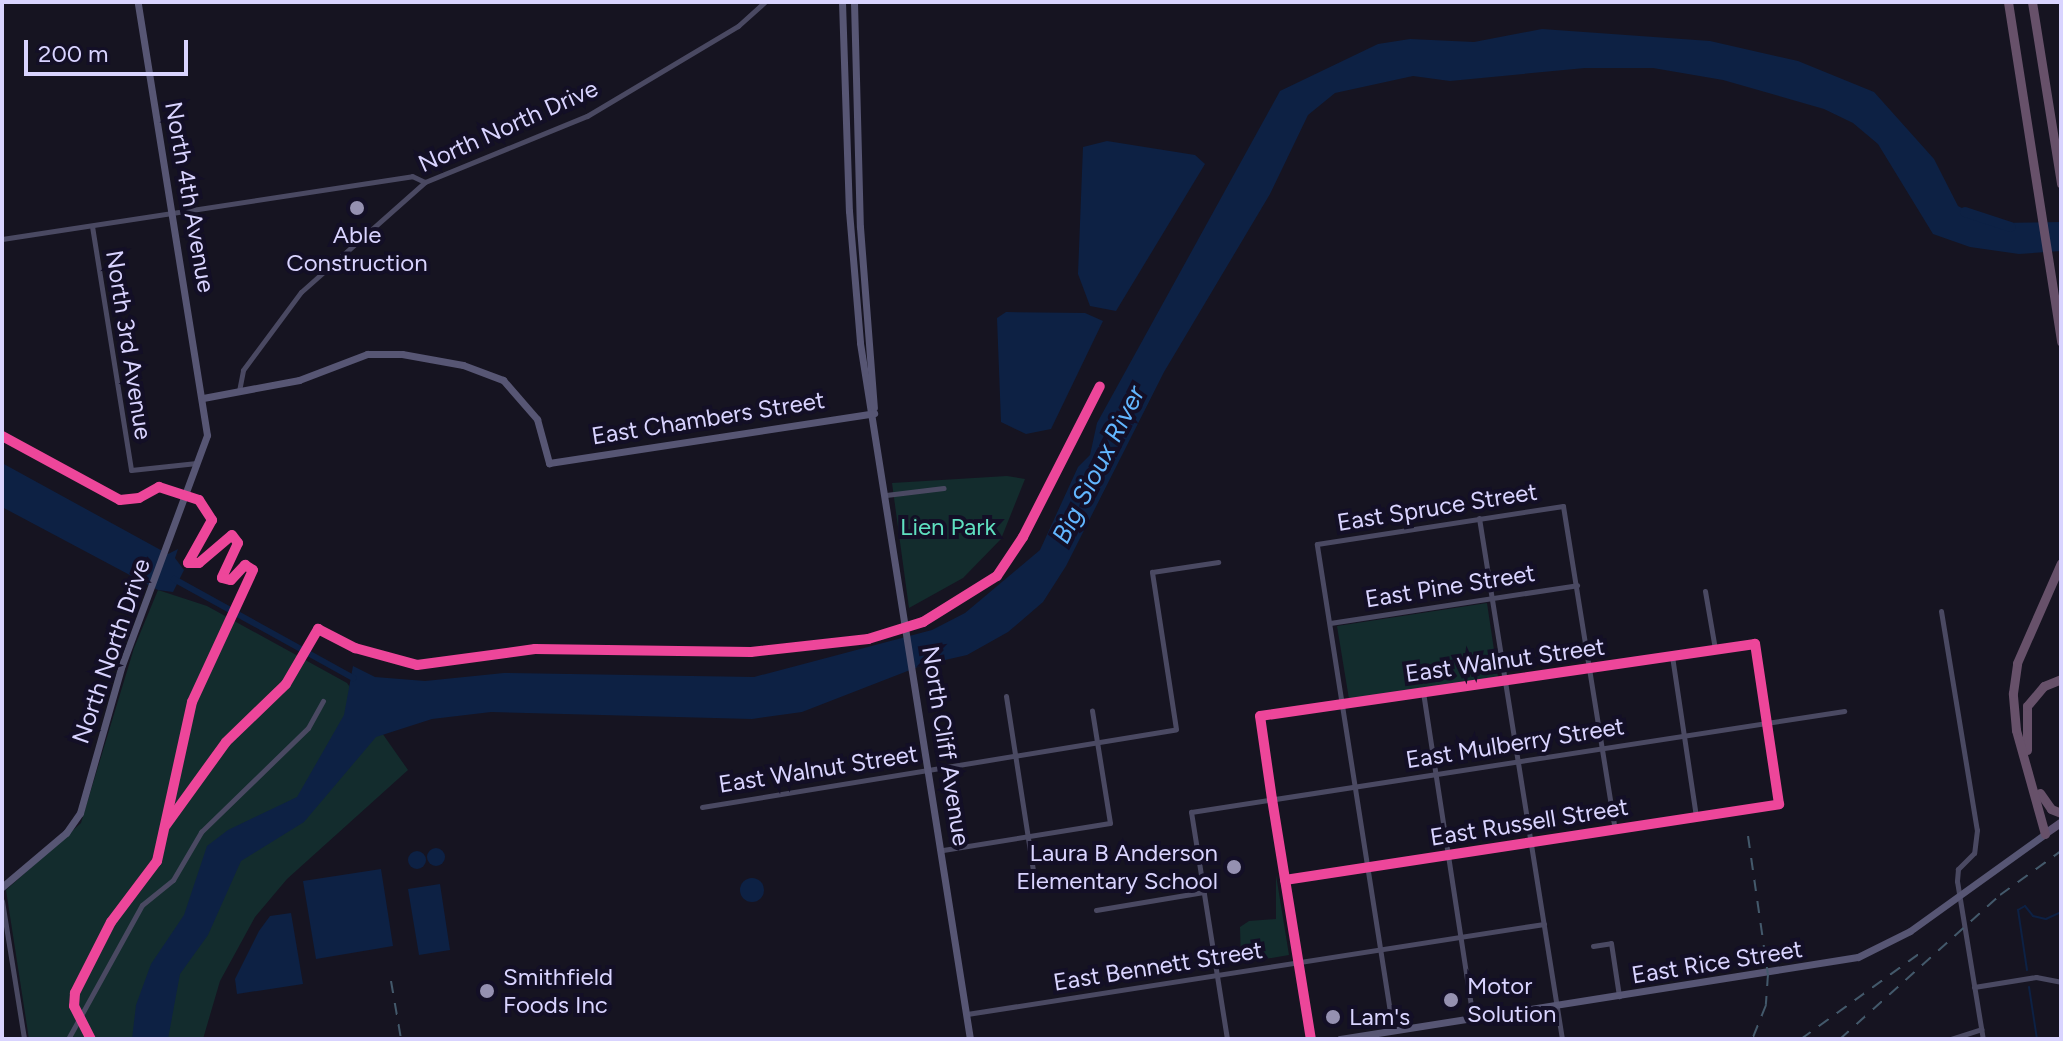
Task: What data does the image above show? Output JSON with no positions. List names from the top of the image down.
{
  "streets": {
    "main road": [
      "North North Drive",
      "North 4th Avenue",
      "East Chambers Street",
      "North Cliff Avenue",
      "East Rice Street"
    ],
    "street": [
      "North 3rd Avenue",
      "East Spruce Street",
      "East Pine Street",
      "East Walnut Street",
      "East Mulberry Street",
      "East Russell Street",
      "East Bennett Street"
    ]
  },
  "crossings": [
    ["North North Drive", "North 4th Avenue"],
    ["North North Drive", "North 3rd Avenue"],
    ["North North Drive", "East Chambers Street"],
    ["East Chambers Street", "North Cliff Avenue"],
    ["East Spruce Street", "East Pine Street"],
    ["East Walnut Street", "East Mulberry Street"],
    ["East Walnut Street", "North Cliff Avenue"],
    ["East Walnut Street", "East Russell Street"],
    ["East Mulberry Street", "East Russell Street"],
    ["North Cliff Avenue", "East Bennett Street"]
  ],
  "water": ["Big Sioux River"],
  "parks": ["Lien Park"],
  "places": [
    "Able Construction",
    "Laura B Anderson Elementary School",
    "Smithfield Foods Inc",
    "Motor Solution",
    "Lam's"
  ],
  "scale_bar": "200 m"
}
